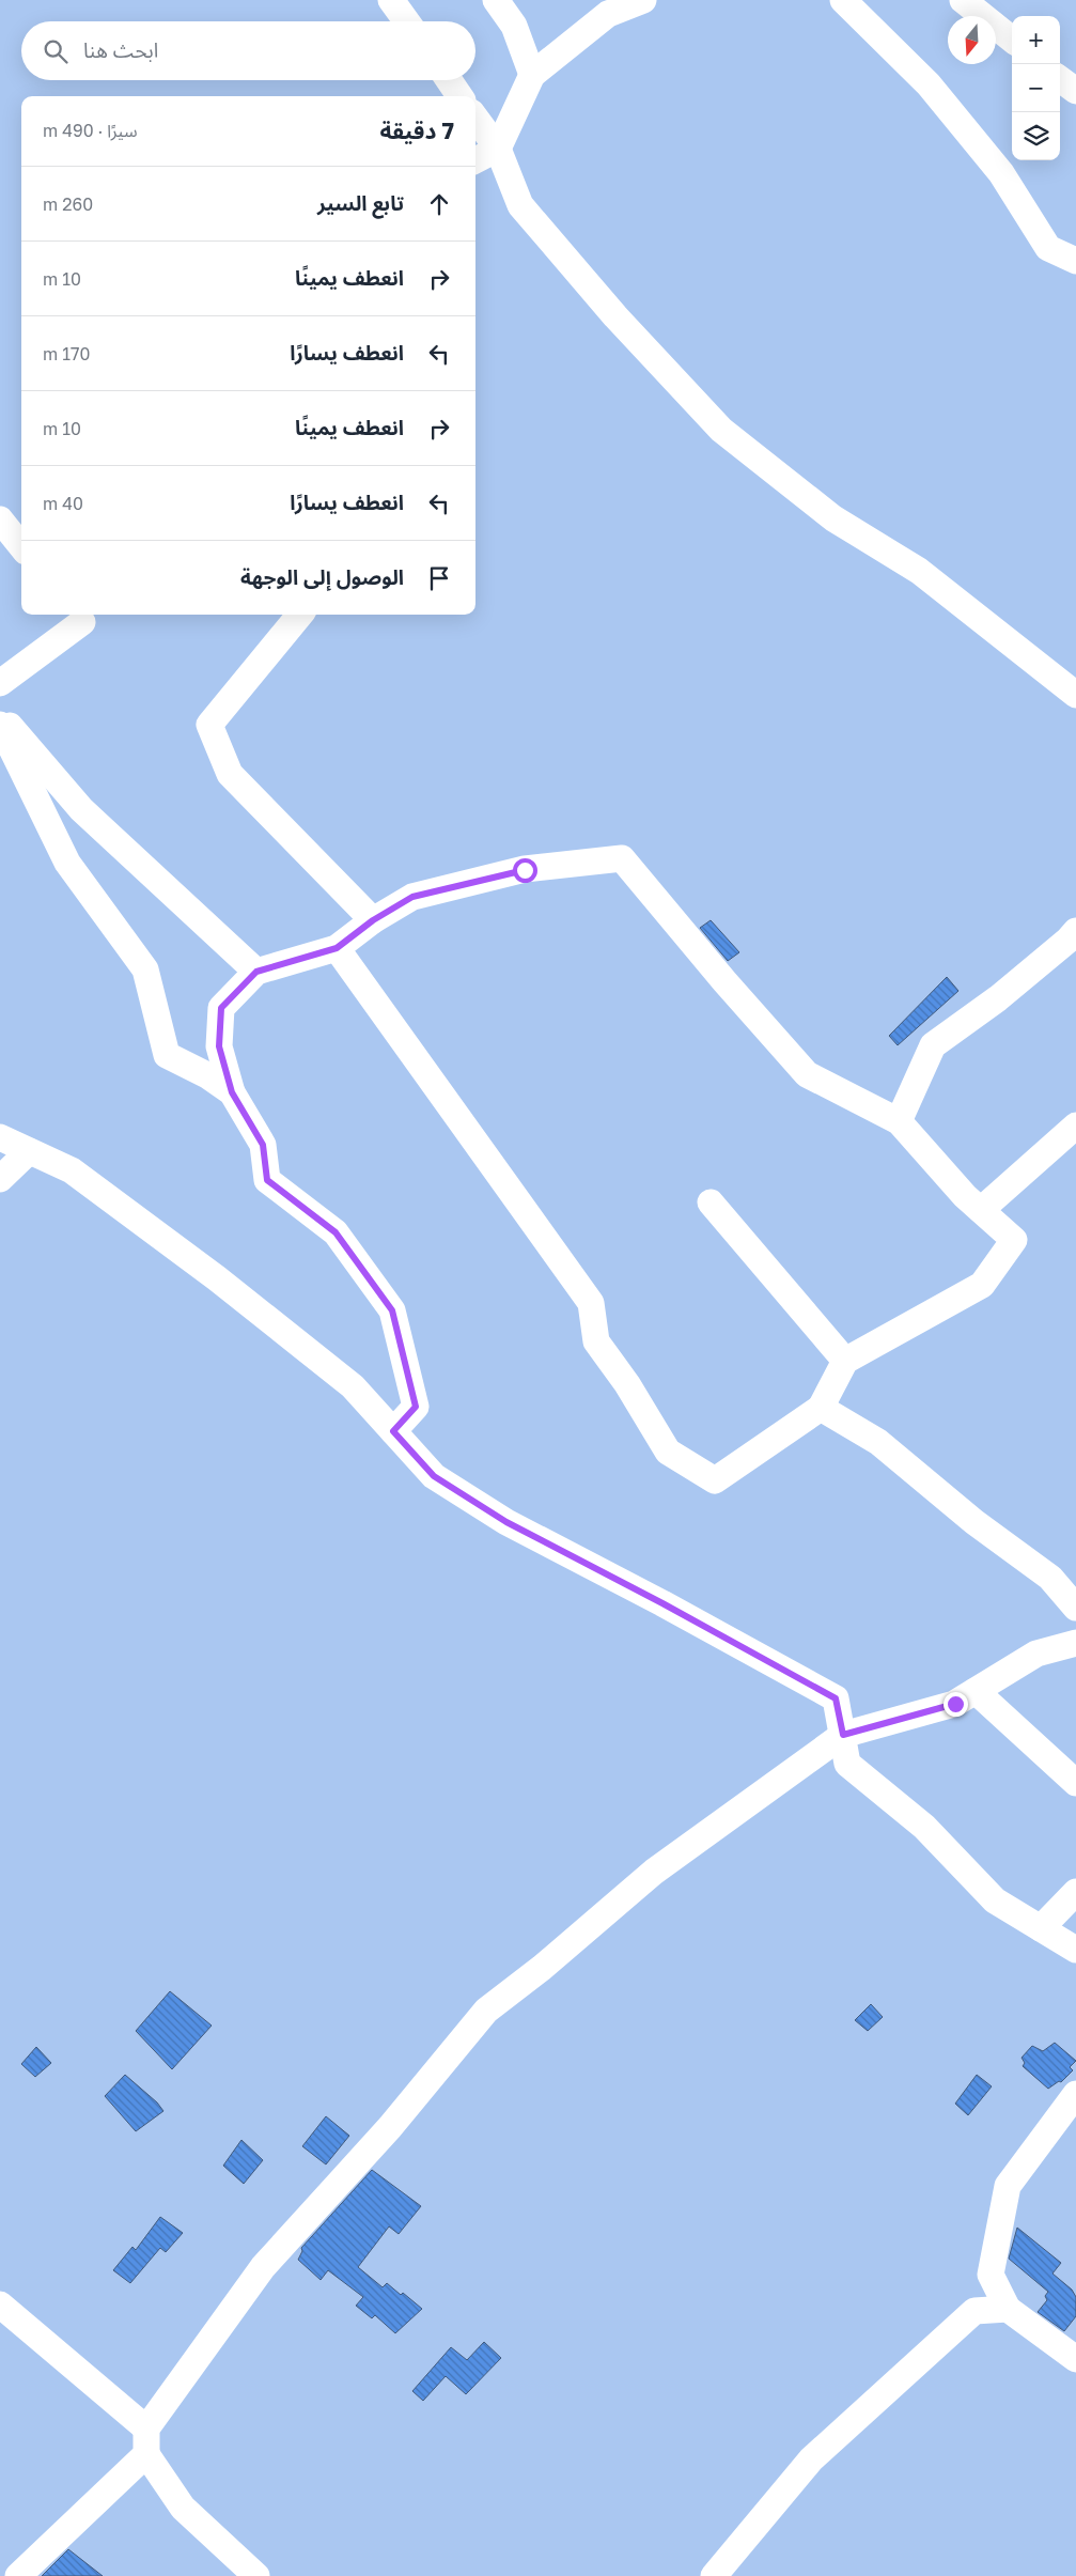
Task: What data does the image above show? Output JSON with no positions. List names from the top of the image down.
{
  "north": "bottom",
  "page": {
    "map_buttons": ["+", "−"],
    "search": "ابحث هنا",
    "heading": ["7 دقيقة", "سيرًا · 490 m"],
    "list": [
      ["تابع السير", "260 m"],
      ["انعطف يمينًا", "10 m"],
      ["انعطف يسارًا", "170 m"],
      ["انعطف يمينًا", "10 m"],
      ["انعطف يسارًا", "40 m"],
      "الوصول إلى الوجهة"
    ]
  }
}
